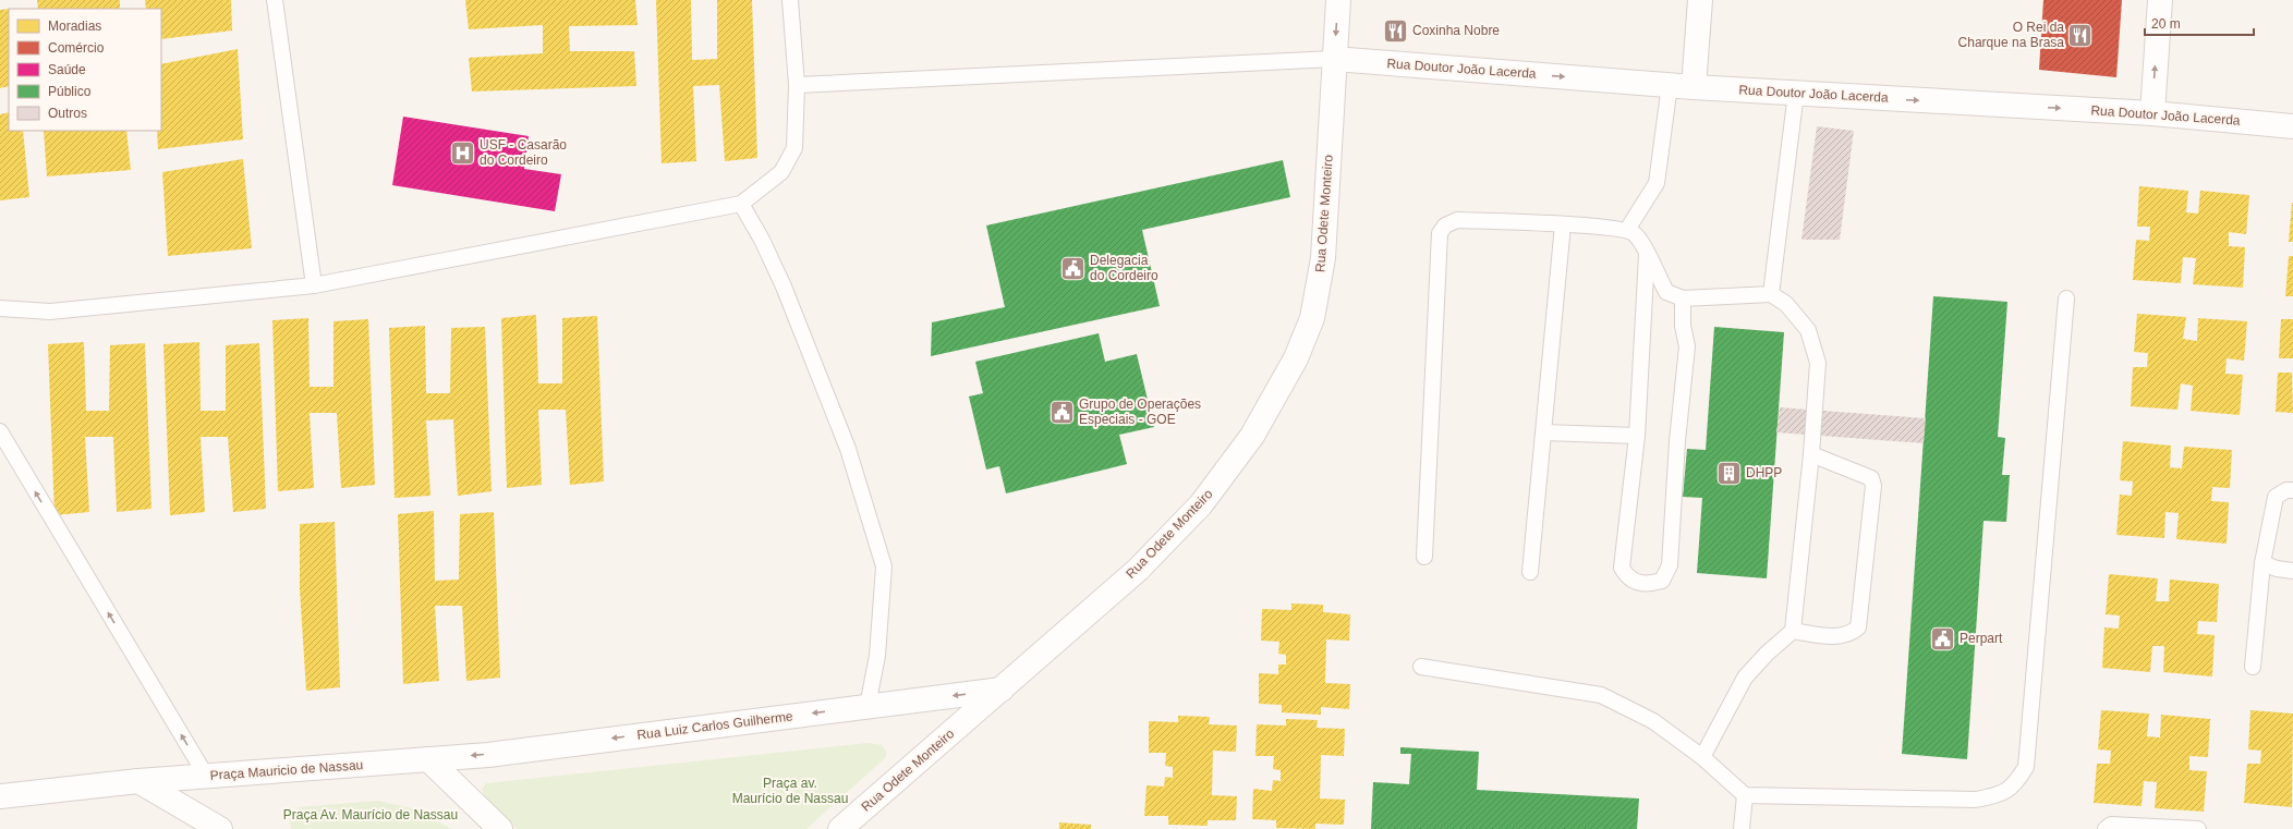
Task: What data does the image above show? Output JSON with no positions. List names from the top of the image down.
{
  "streets": {
    "main road": [
      "Rua Doutor João Lacerda",
      "Rua Odete Monteiro",
      "Rua Luiz Carlos Guilherme",
      "Praça Mauricio de Nassau"
    ]
  },
  "crossings": [
    ["Rua Doutor João Lacerda", "Rua Odete Monteiro"],
    ["Rua Odete Monteiro", "Rua Luiz Carlos Guilherme"],
    ["Rua Luiz Carlos Guilherme", "Praça Mauricio de Nassau"]
  ],
  "one_way": ["Rua Doutor João Lacerda", "Rua Luiz Carlos Guilherme"],
  "parks": ["Praça av. Maurício de Nassau", "Praça Av. Maurício de Nassau"],
  "places": {
    "restaurant": ["Coxinha Nobre", "O Rei da Charque na Brasa"],
    "hospital": ["USF - Casarão do Cordeiro"],
    "public building": ["Delegacia do Cordeiro", "Grupo de Operações Especiais - GOE", "Perpart"],
    "building": ["DHPP"]
  },
  "legend": [
    "Moradias",
    "Comércio",
    "Saúde",
    "Público",
    "Outros"
  ],
  "scale_bar": "20 m"
}
